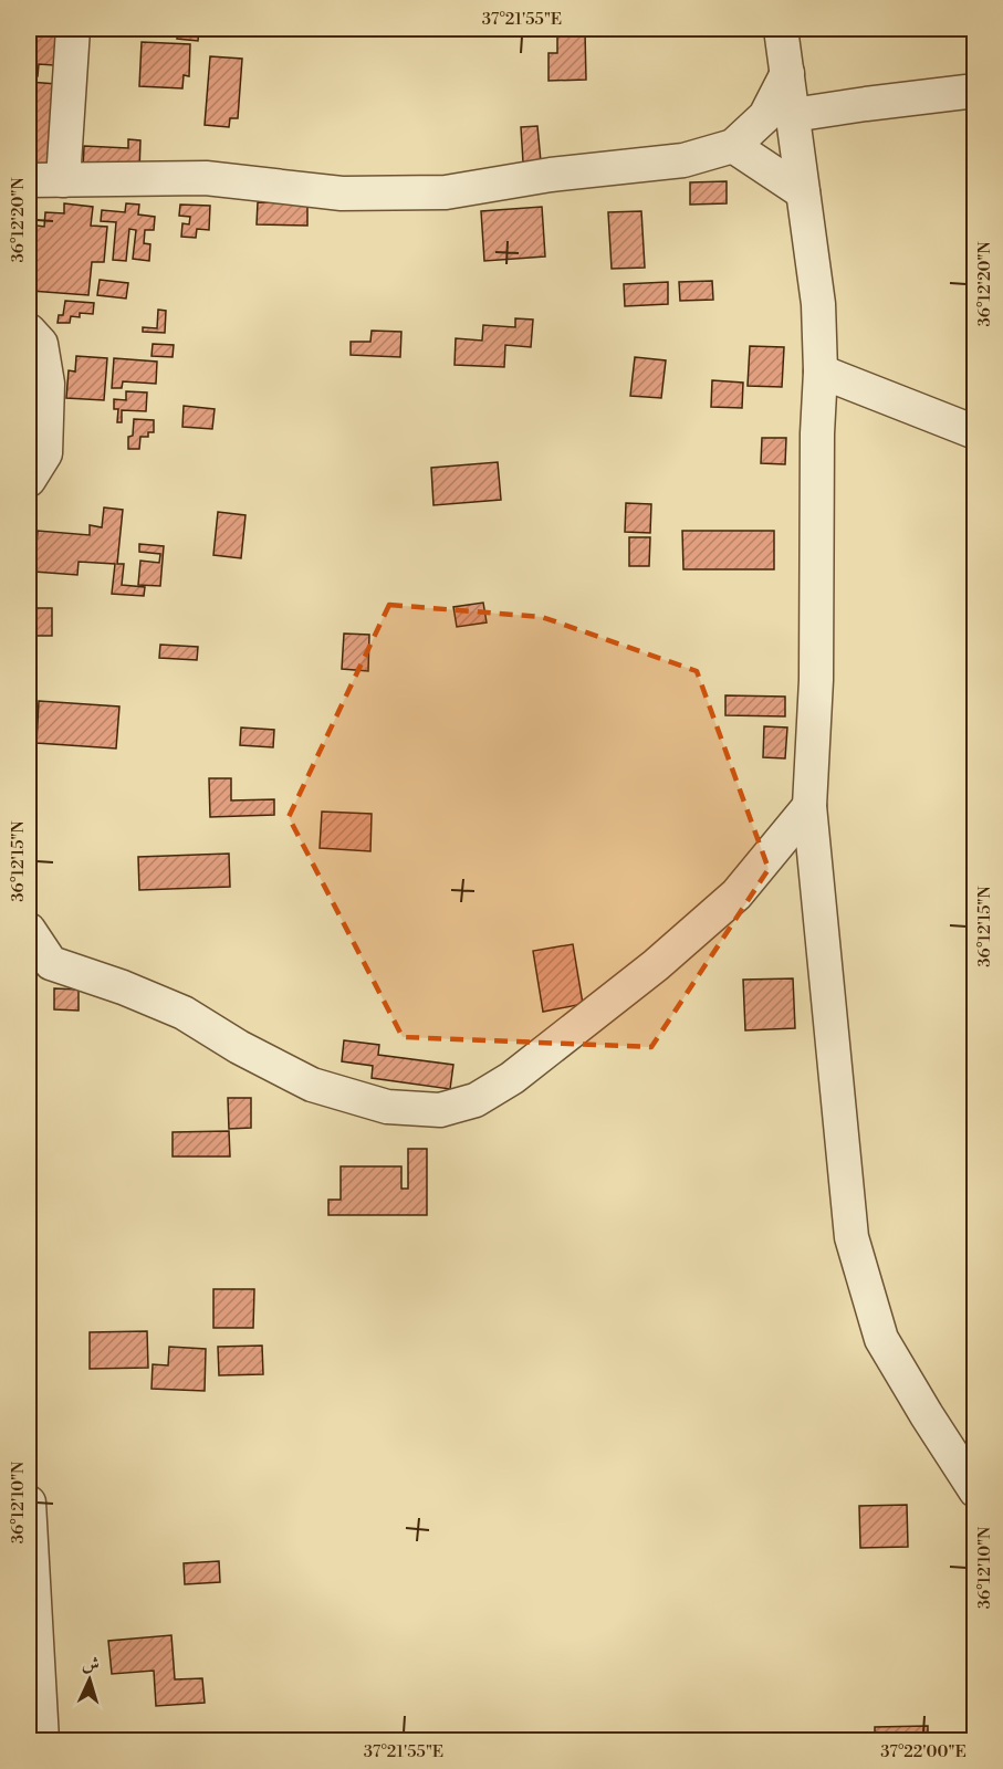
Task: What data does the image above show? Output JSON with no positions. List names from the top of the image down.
{
  "north": "top",
  "coordinates": [
    "37°21'55\"E",
    "36°12'20\"N",
    "36°12'15\"N",
    "36°12'10\"N",
    "37°22'00\"E"
  ]
}
